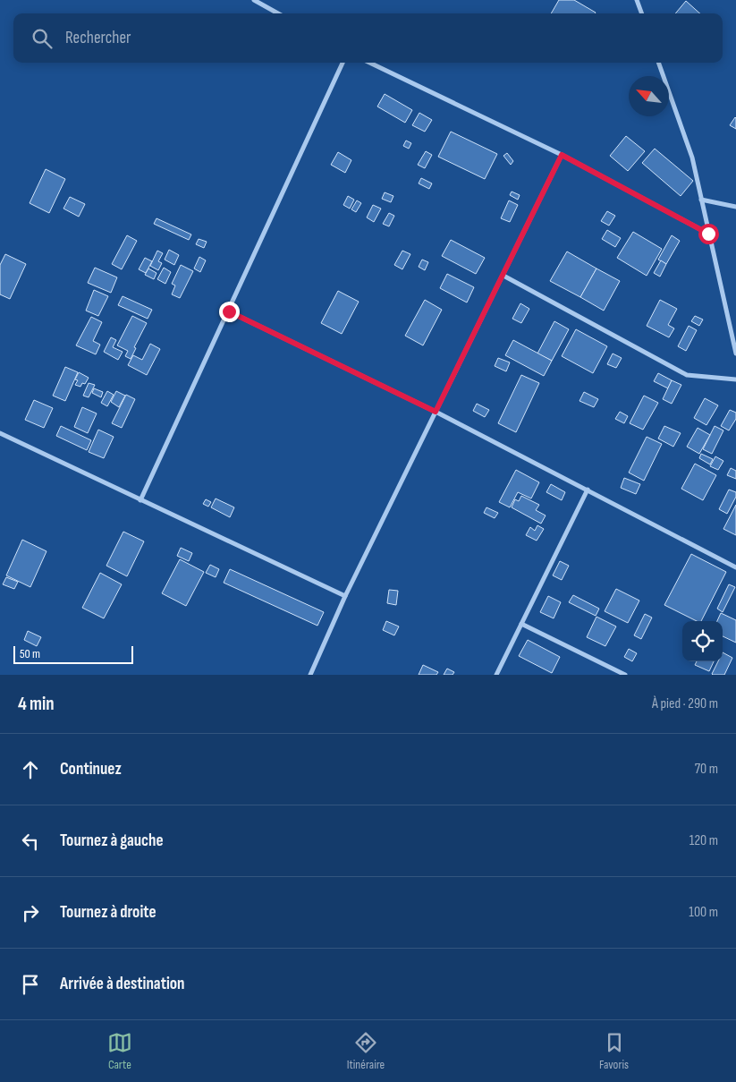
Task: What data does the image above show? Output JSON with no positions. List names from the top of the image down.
{
  "scale_bar": "50 m",
  "north": "top left",
  "page": {
    "search": "Rechercher",
    "scale": "50 m",
    "heading": ["4 min", "À pied · 290 m"],
    "list": [
      ["Continuez", "70 m"],
      ["Tournez à gauche", "120 m"],
      ["Tournez à droite", "100 m"],
      "Arrivée à destination"
    ],
    "nav": ["Carte", "Itinéraire", "Favoris"]
  }
}
